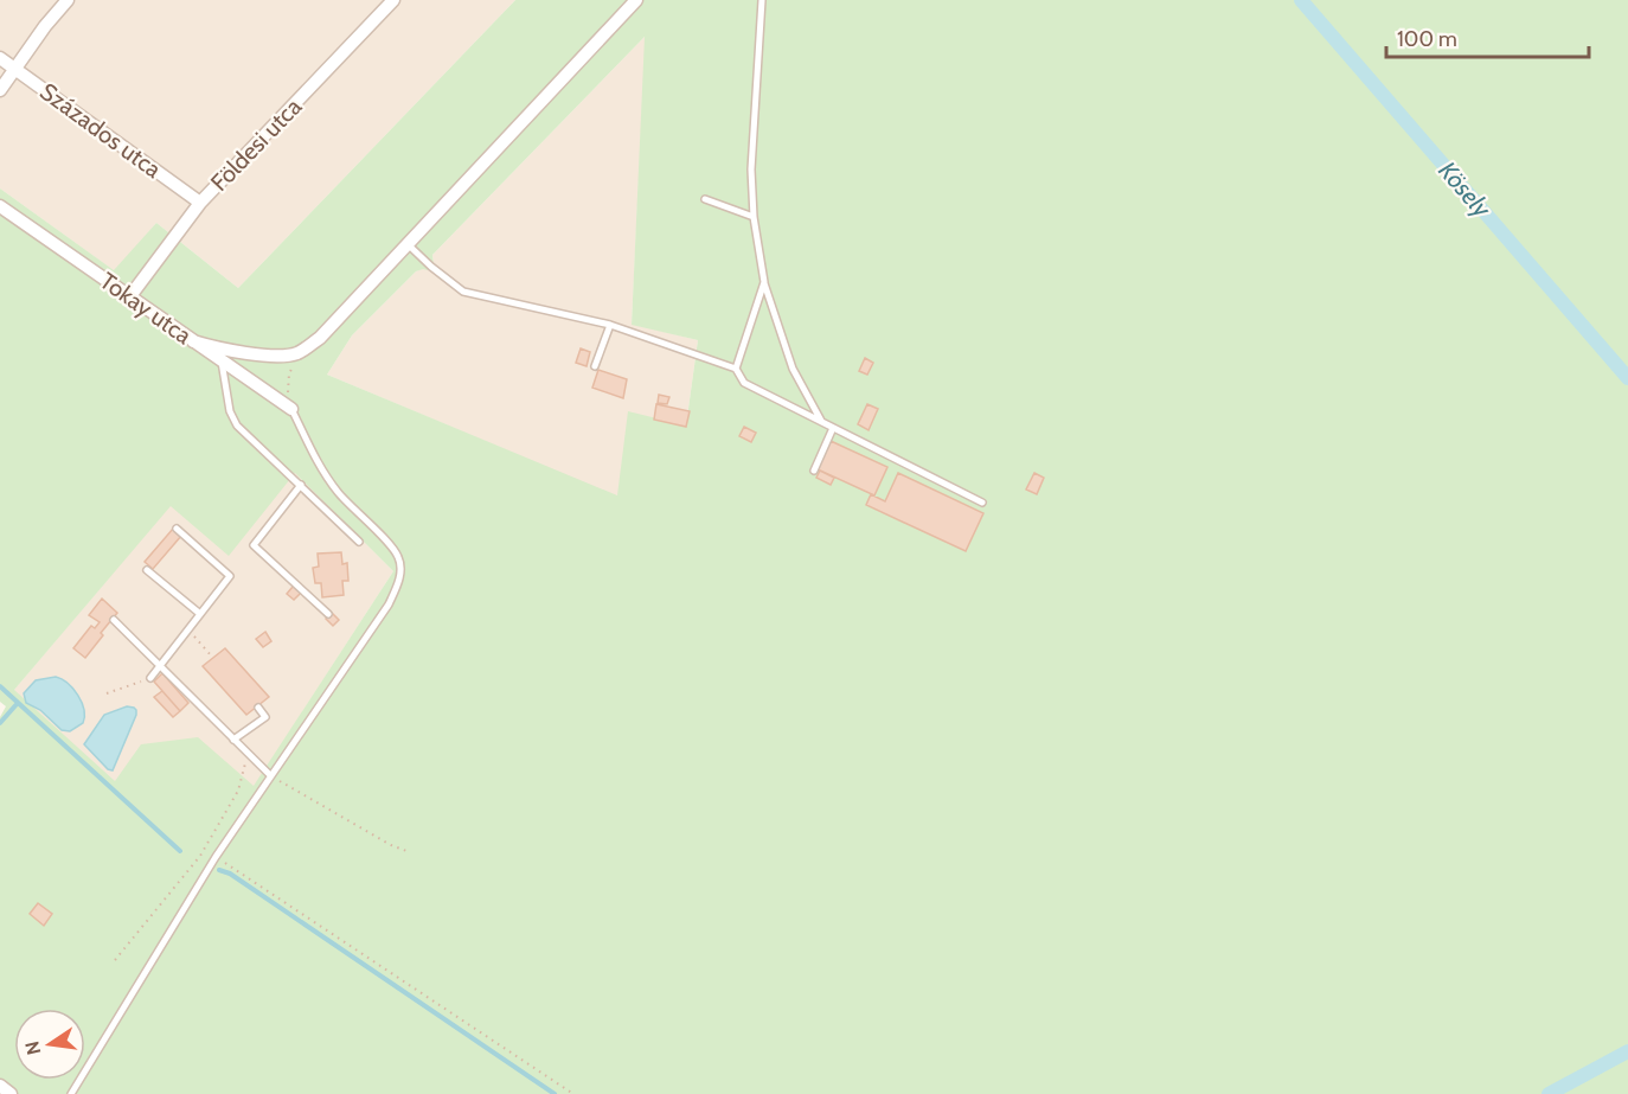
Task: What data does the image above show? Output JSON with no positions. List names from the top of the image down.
{
  "streets": {
    "street": ["Százados utca", "Földesi utca", "Tokay utca"]
  },
  "crossings": [
    ["Százados utca", "Földesi utca"],
    ["Földesi utca", "Tokay utca"]
  ],
  "water": ["Kösely"],
  "scale_bar": "100 m",
  "north": "left"
}
